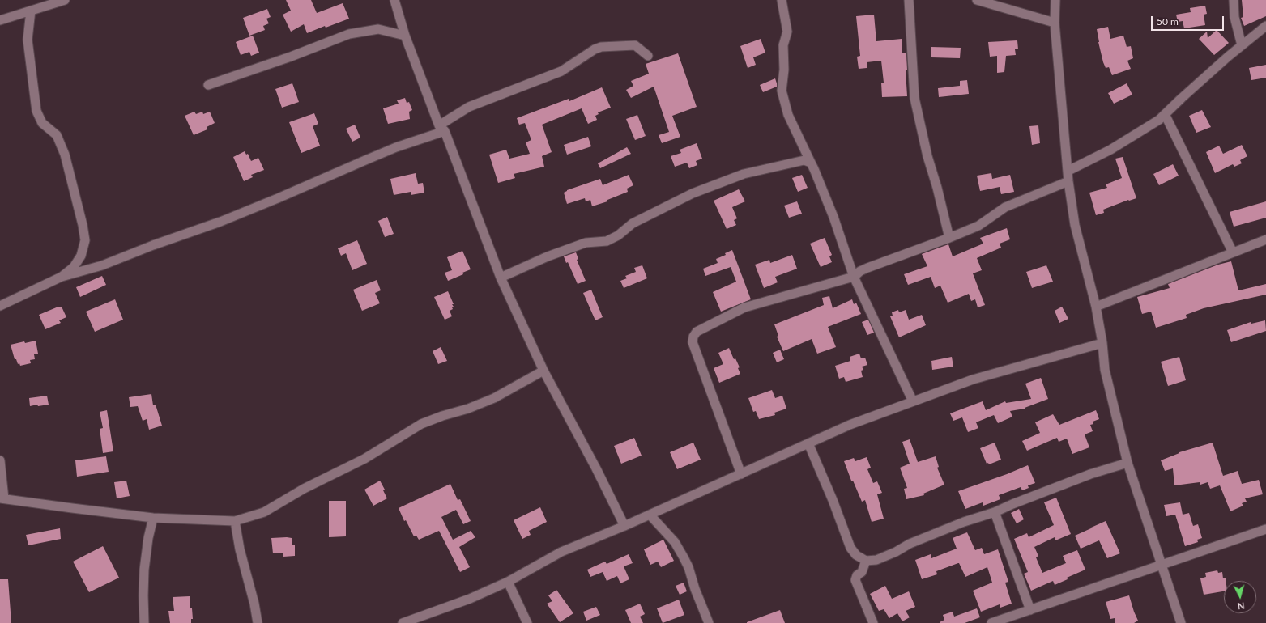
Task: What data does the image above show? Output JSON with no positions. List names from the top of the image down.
{
  "scale_bar": "50 m",
  "north": "bottom"
}
